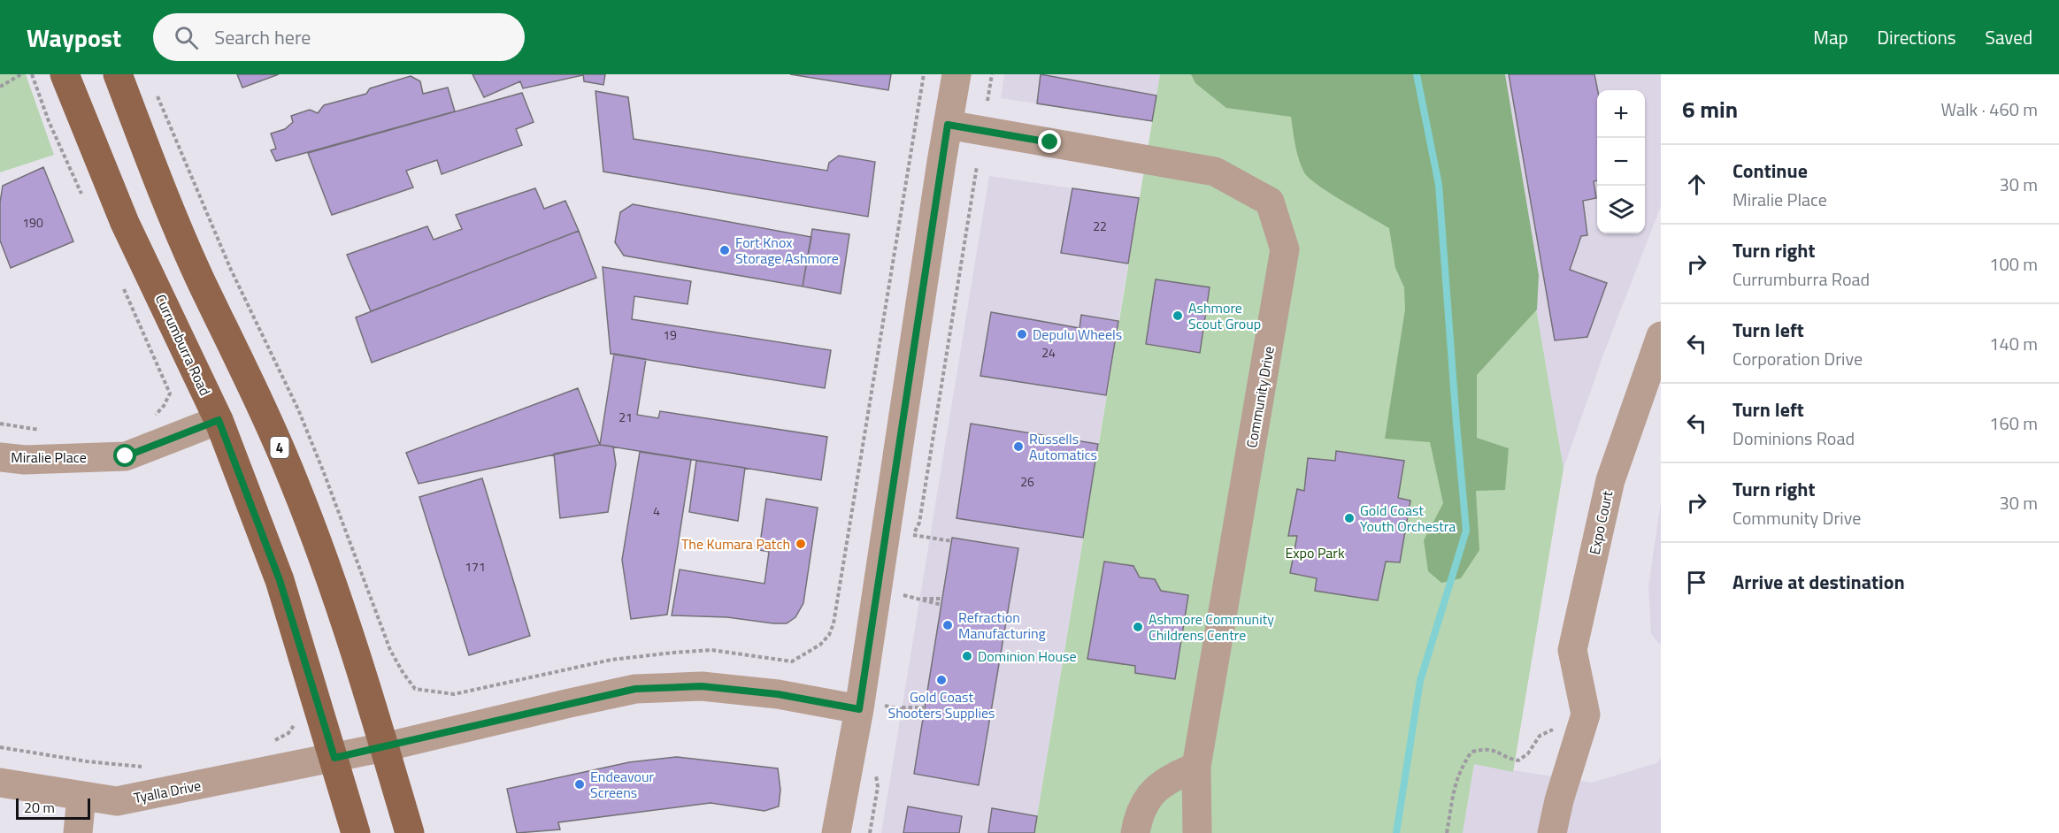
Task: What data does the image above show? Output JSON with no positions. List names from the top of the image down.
{
  "streets": {
    "main road": ["Currumburra Road", "4"],
    "street": [
      "Community Drive",
      "Miralie Place",
      "Expo Court",
      "Tyalla Drive"
    ]
  },
  "crossings": [
    ["Currumburra Road", "Miralie Place"],
    ["Currumburra Road", "Tyalla Drive"],
    ["4", "Tyalla Drive"]
  ],
  "parks": ["Expo Park"],
  "places": [
    "Fort Knox Storage Ashmore",
    "Ashmore Scout Group",
    "Depulu Wheels",
    "Russells Automatics",
    "Gold Coast Youth Orchestra",
    "The Kumara Patch",
    "Refraction Manufacturing",
    "Ashmore Community Childrens Centre",
    "Dominion House",
    "Gold Coast Shooters Supplies",
    "Endeavour Screens"
  ],
  "house_numbers": [
    "190",
    "22",
    "19",
    "24",
    "21",
    "26",
    "4",
    "171"
  ],
  "scale_bar": "20 m",
  "page": {
    "header": "Waypost",
    "search": "Search here",
    "nav": ["Map", "Directions", "Saved"],
    "heading": ["6 min", "Walk · 460 m"],
    "map_buttons": ["+", "−"],
    "list": [
      ["Continue", "Miralie Place", "30 m"],
      ["Turn right", "Currumburra Road", "100 m"],
      ["Turn left", "Corporation Drive", "140 m"],
      ["Turn left", "Dominions Road", "160 m"],
      ["Turn right", "Community Drive", "30 m"],
      "Arrive at destination"
    ],
    "scale": "20 m"
  }
}
